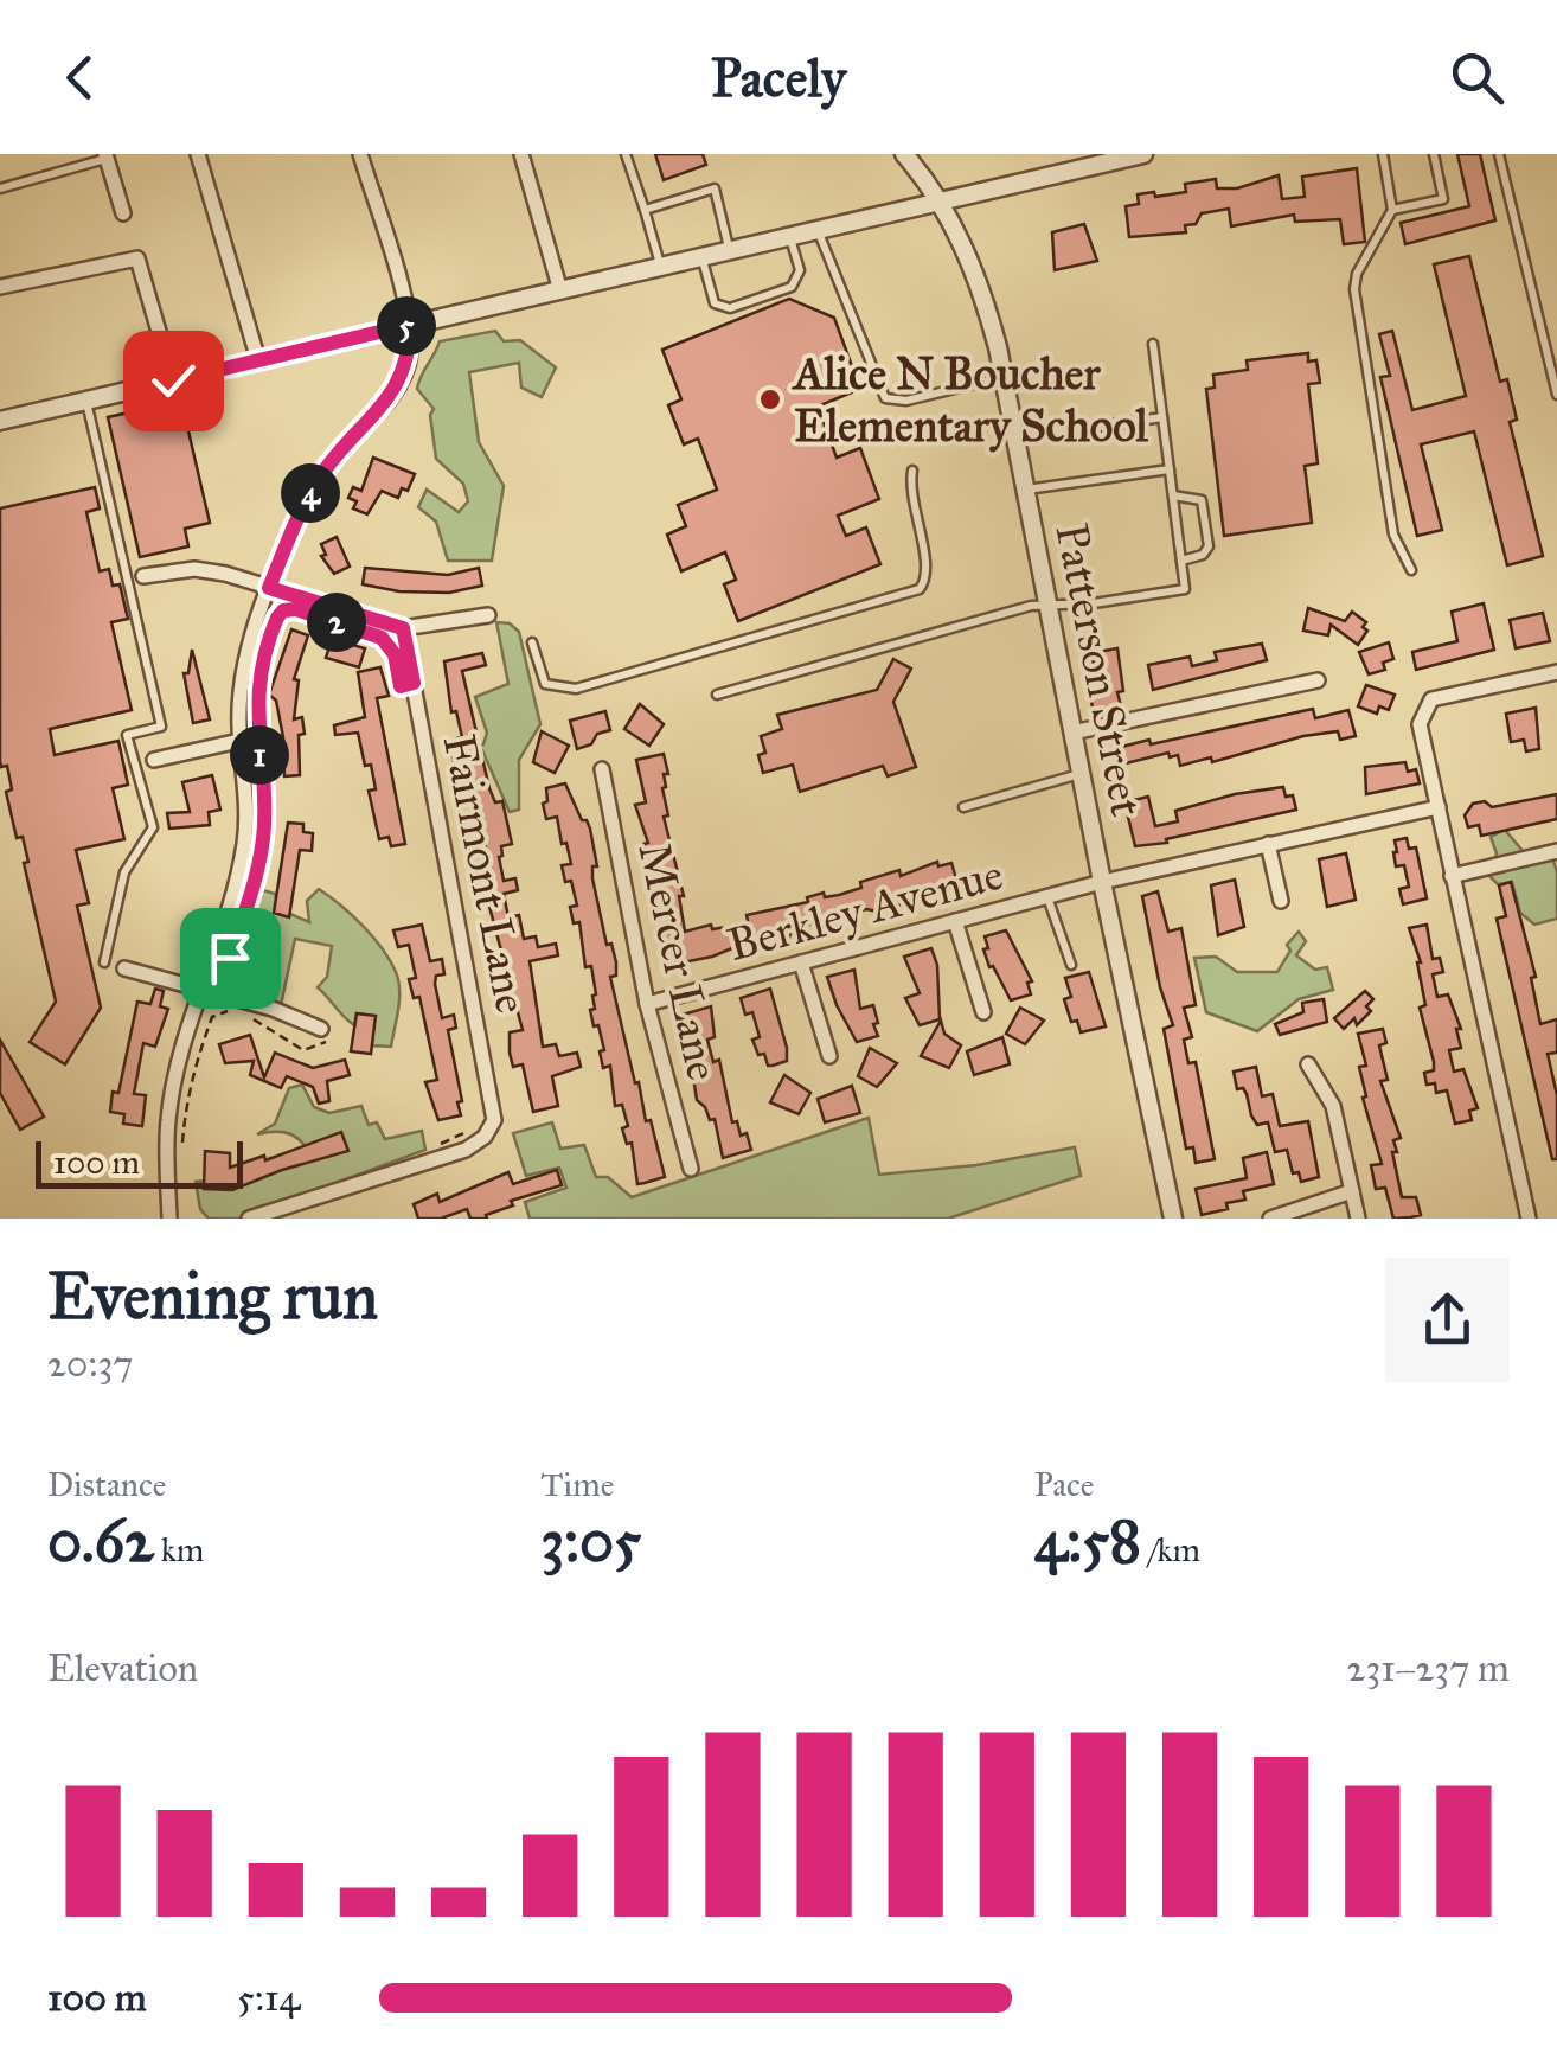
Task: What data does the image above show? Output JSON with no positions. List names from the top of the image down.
{
  "streets": {
    "street": [
      "Patterson Street",
      "Fairmont Lane",
      "Berkley Avenue",
      "Mercer Lane"
    ]
  },
  "crossings": [
    ["Patterson Street", "Berkley Avenue"],
    ["Berkley Avenue", "Mercer Lane"]
  ],
  "places": ["Alice N Boucher Elementary School"],
  "scale_bar": "100 m",
  "page": {
    "header": "Pacely",
    "pins": [
      "5",
      "4",
      "2",
      "1"
    ],
    "scale": "100 m",
    "heading": ["Evening run", "20:37"],
    "stats": [
      ["Distance", "0.62 km"],
      ["Time", "3:05"],
      ["Pace", "4:58 /km"]
    ],
    "chart": ["Elevation", "231–237 m"],
    "list": [
      {
        "name": "100 m",
        "note": "5:14"
      }
    ]
  }
}
